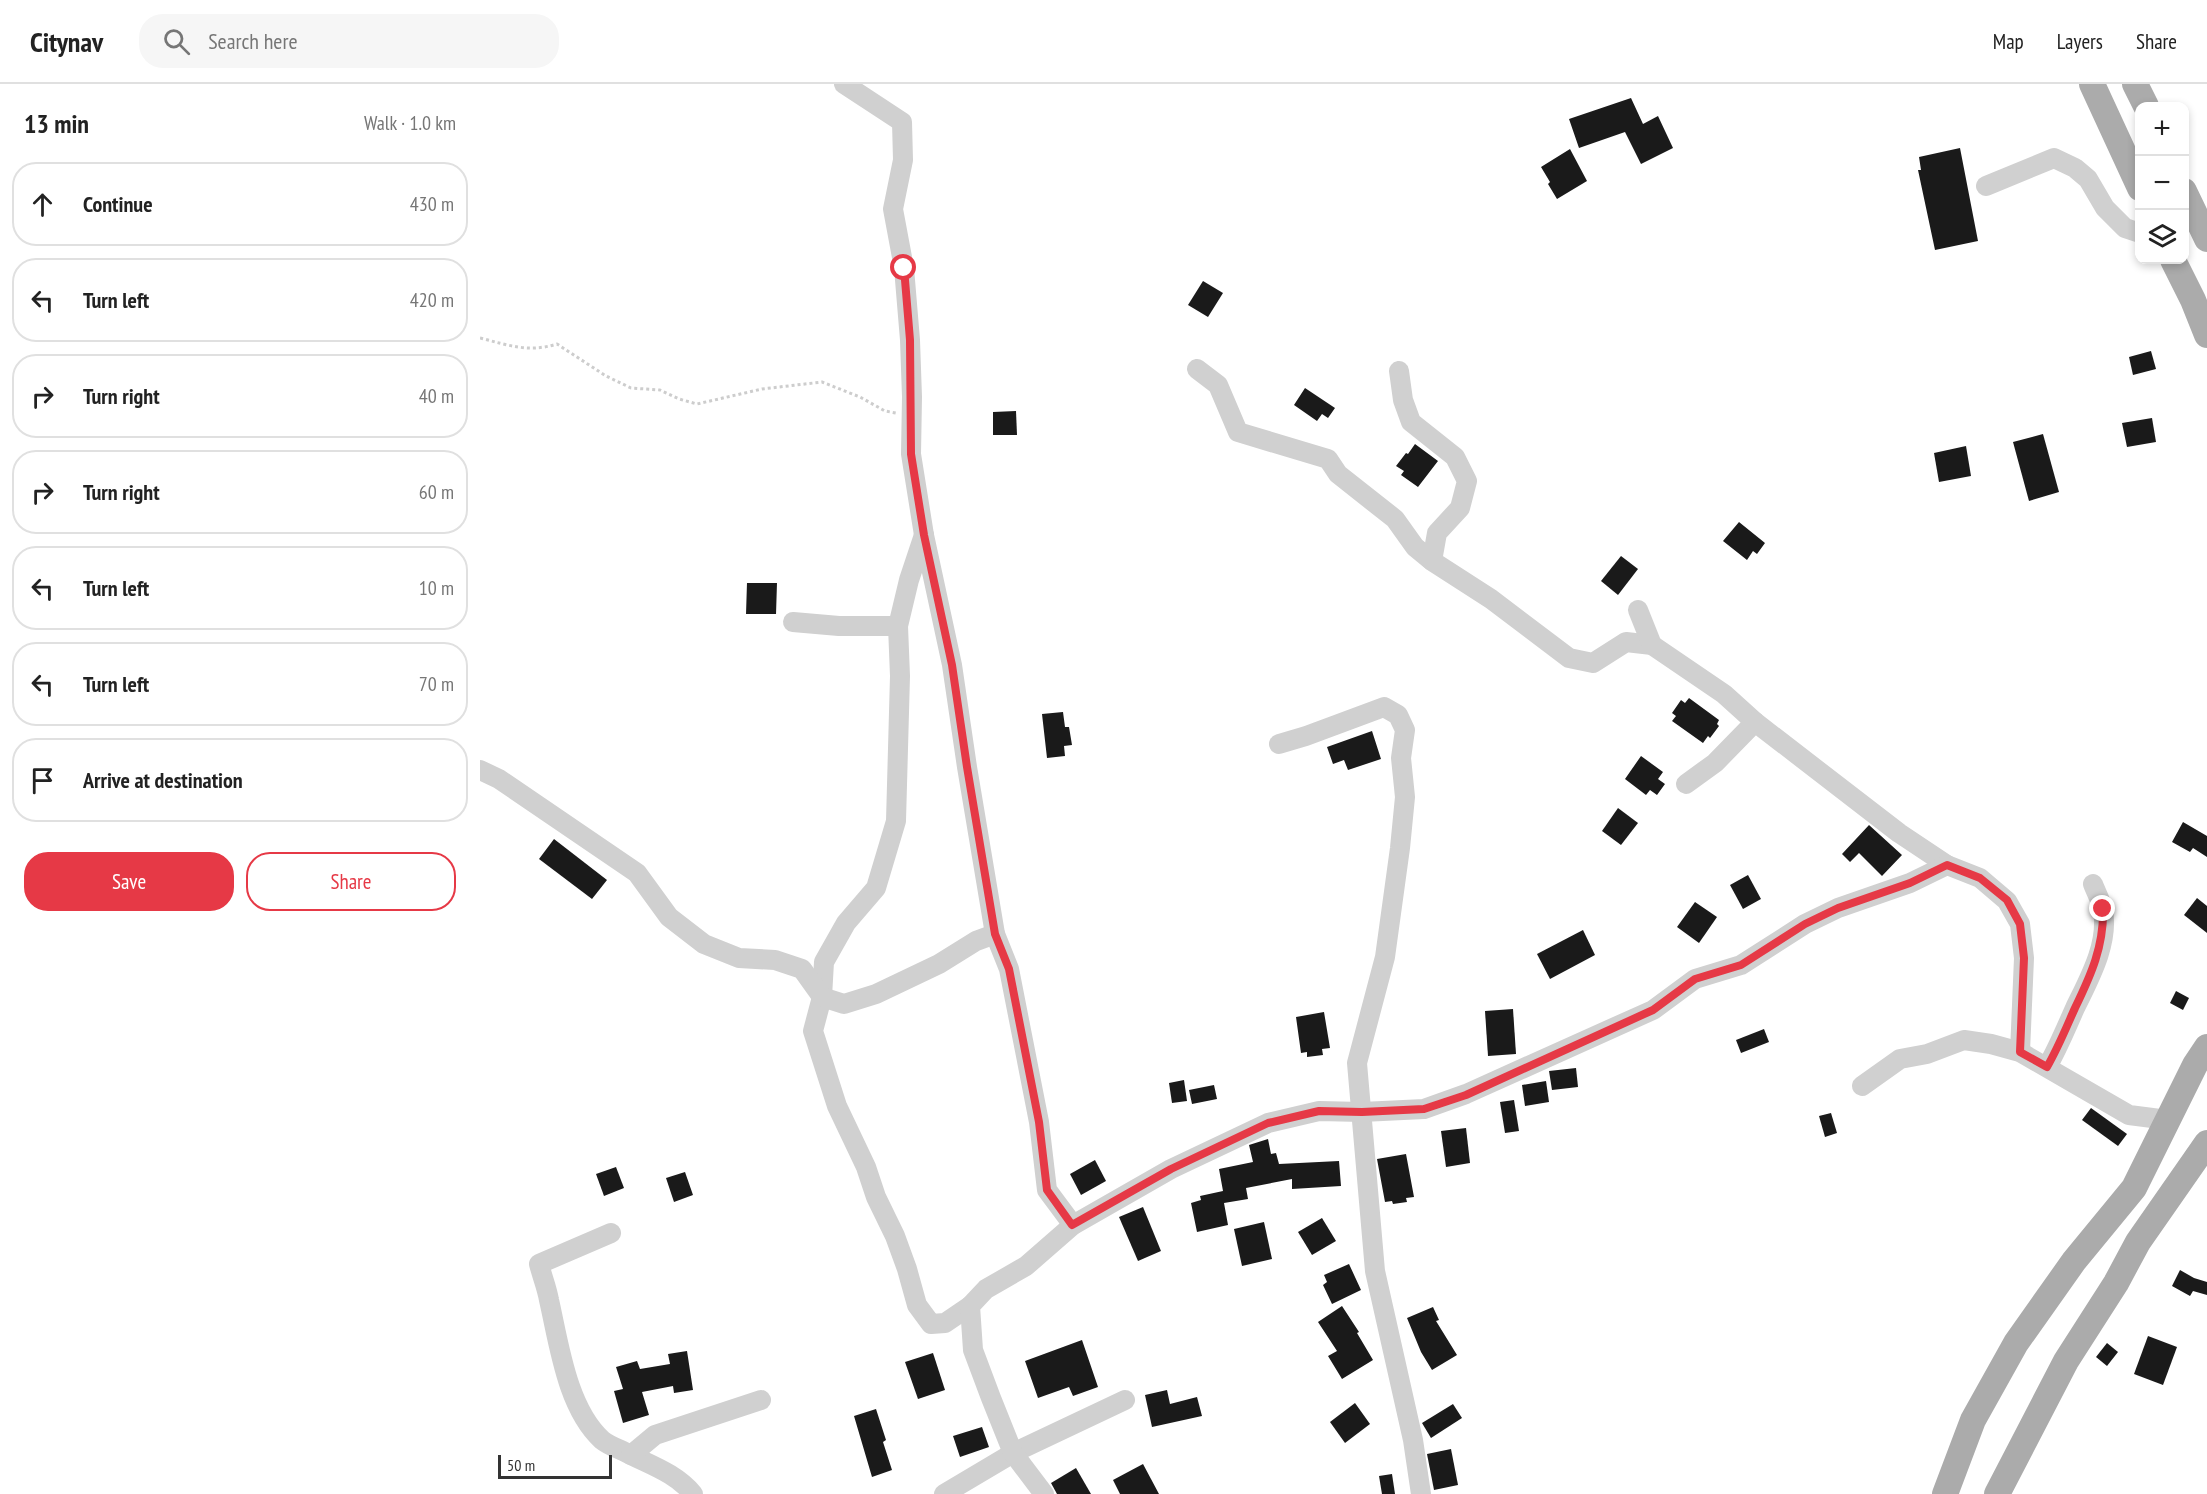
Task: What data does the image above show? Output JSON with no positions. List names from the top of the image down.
{
  "scale_bar": "50 m",
  "page": {
    "header": "Citynav",
    "search": "Search here",
    "nav": ["Map", "Layers", "Share"],
    "heading": ["13 min", "Walk · 1.0 km"],
    "map_buttons": ["+", "−"],
    "list": [
      ["Continue", "430 m"],
      ["Turn left", "420 m"],
      ["Turn right", "40 m"],
      ["Turn right", "60 m"],
      ["Turn left", "10 m"],
      ["Turn left", "70 m"],
      "Arrive at destination"
    ],
    "buttons": ["Save", "Share"],
    "scale": "50 m"
  }
}
